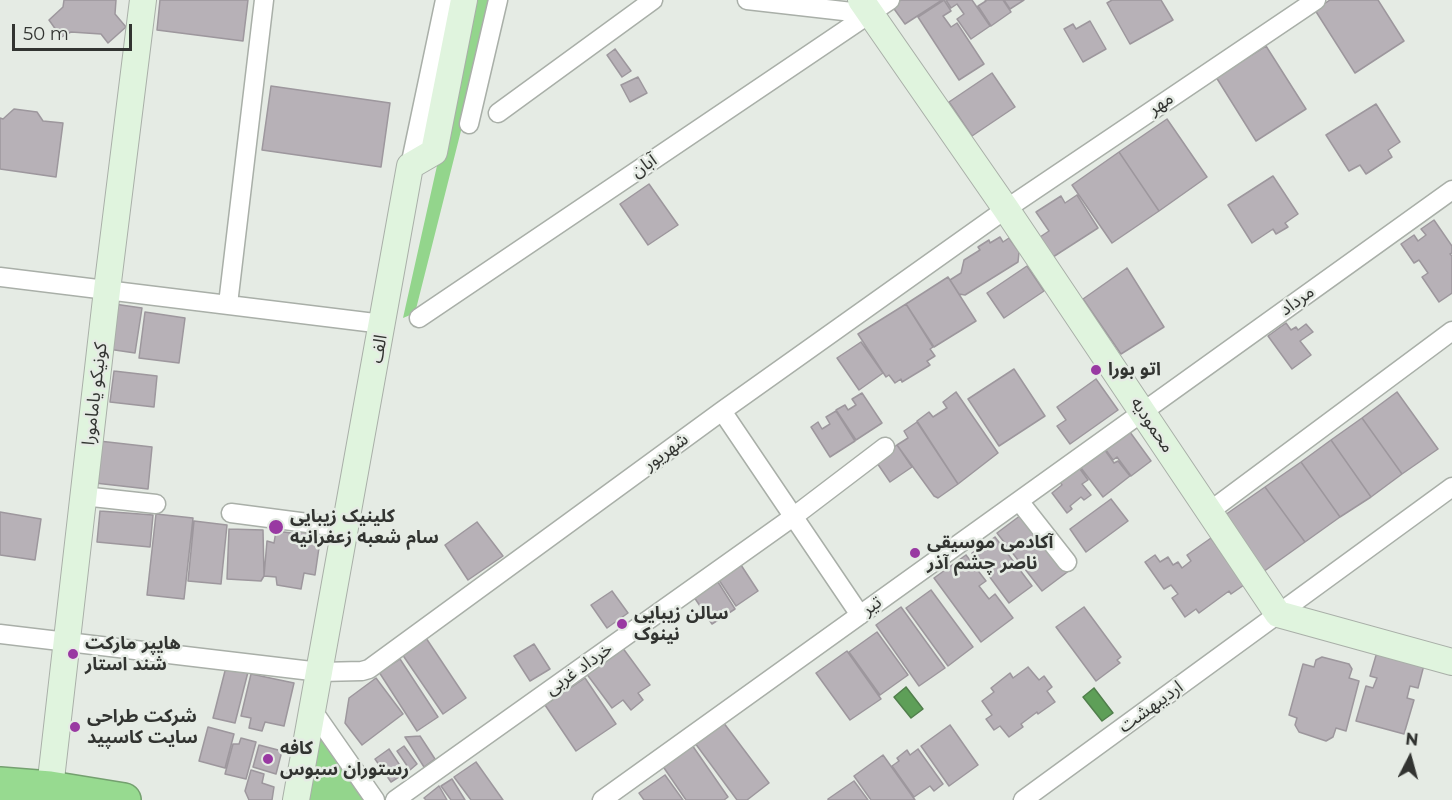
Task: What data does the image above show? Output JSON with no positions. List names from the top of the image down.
{
  "streets": {
    "street": [
      "مهر",
      "آبان",
      "مرداد",
      "الف",
      "کونیکو یامامورا",
      "محمودیه",
      "شهریور",
      "تیر",
      "خرداد غربی",
      "اردیبهشت"
    ]
  },
  "crossings": [
    ["مهر", "محمودیه"],
    ["مهر", "شهریور"],
    ["آبان", "محمودیه"],
    ["مرداد", "محمودیه"],
    ["مرداد", "تیر"],
    ["الف", "شهریور"],
    ["کونیکو یامامورا", "شهریور"],
    ["محمودیه", "شهریور"],
    ["محمودیه", "تیر"],
    ["محمودیه", "اردیبهشت"]
  ],
  "places": [
    "اتو بورا",
    "کلینیک زیبایی سام شعبه زعفرانیه",
    "آکادمی موسیقی ناصر چشم آذر",
    "سالن زیبایی نینوک",
    "هایپر مارکت شند استار",
    "شرکت طراحی سایت کاسپید",
    "کافه رستوران سبوس"
  ],
  "scale_bar": "50 m",
  "north": "top"
}
